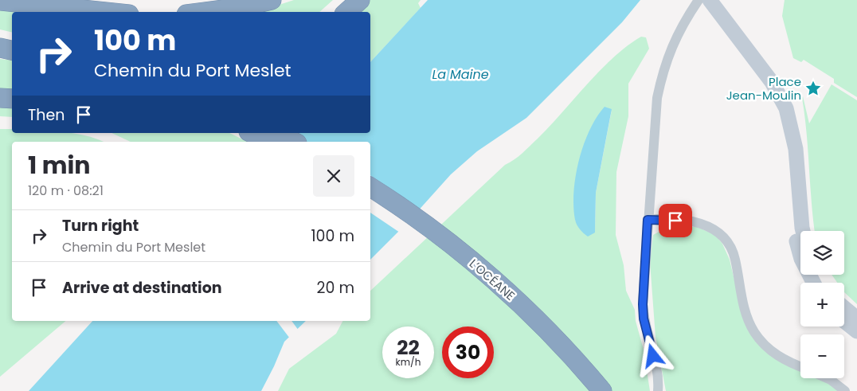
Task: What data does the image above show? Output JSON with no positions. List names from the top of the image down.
{
  "streets": {
    "highway": ["L’OCÉANE"]
  },
  "water": ["La Maine"],
  "places": {
    "place": ["Place Jean-Moulin"]
  },
  "page": {
    "turn": ["100 m", "Chemin du Port Meslet"],
    "then": "Then",
    "heading": ["1 min", "120 m · 08:21"],
    "list": [
      {
        "name": "Turn right",
        "note": "Chemin du Port Meslet",
        "value": "100 m"
      },
      {
        "name": "Arrive at destination",
        "value": "20 m"
      }
    ],
    "map_buttons": ["+", "−"],
    "speed": "22 km/h",
    "limit": "30"
  }
}
